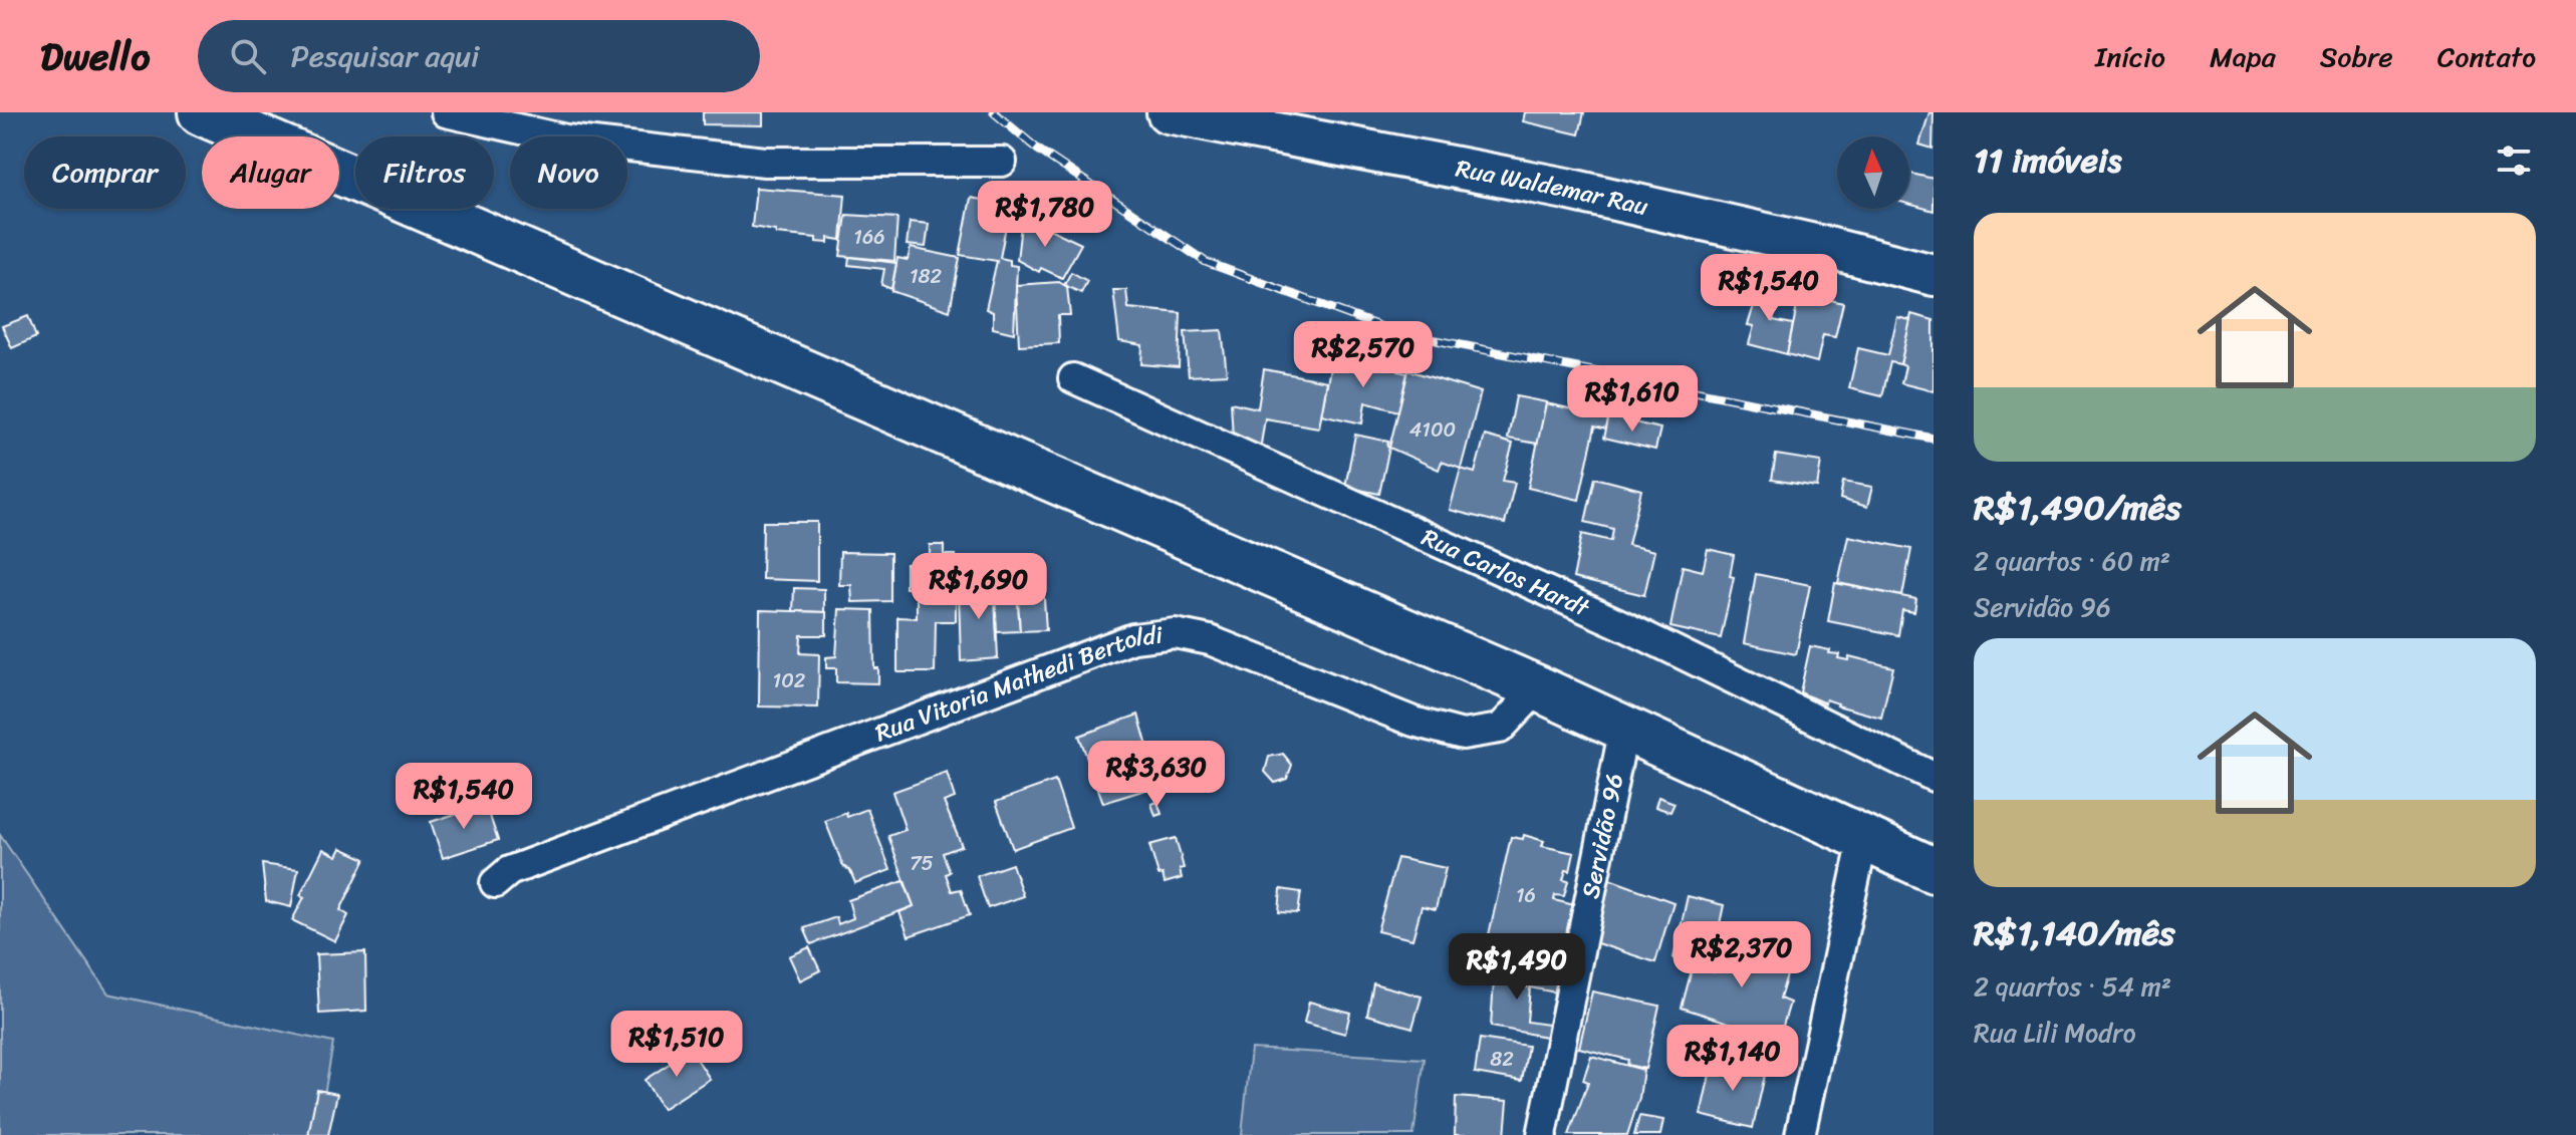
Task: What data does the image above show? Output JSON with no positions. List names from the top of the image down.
{
  "streets": {
    "street": [
      "Rua Waldemar Rau",
      "Rua Carlos Hardt",
      "Rua Vitoria Mathedi Bertoldi",
      "Servidão 96"
    ]
  },
  "house_numbers": [
    "166",
    "182",
    "4100",
    "102",
    "75",
    "16",
    "82"
  ],
  "north": "top",
  "page": {
    "header": "Dwello",
    "search": "Pesquisar aqui",
    "nav": [
      "Início",
      "Mapa",
      "Sobre",
      "Contato"
    ],
    "heading": "11 imóveis",
    "chip": [
      "Comprar",
      "Alugar",
      "Filtros",
      "Novo"
    ],
    "price": [
      "R$1,780",
      "R$1,540",
      "R$2,570",
      "R$1,610",
      "R$1,690",
      "R$3,630",
      "R$1,540",
      "R$2,370",
      "R$1,490",
      "R$1,510",
      "R$1,140"
    ],
    "list": [
      {
        "name": "R$1,490/mês",
        "note": "2 quartos · 60 m² · Servidão 96"
      },
      {
        "name": "R$1,140/mês",
        "note": "2 quartos · 54 m² · Rua Lili Modro"
      }
    ]
  }
}
